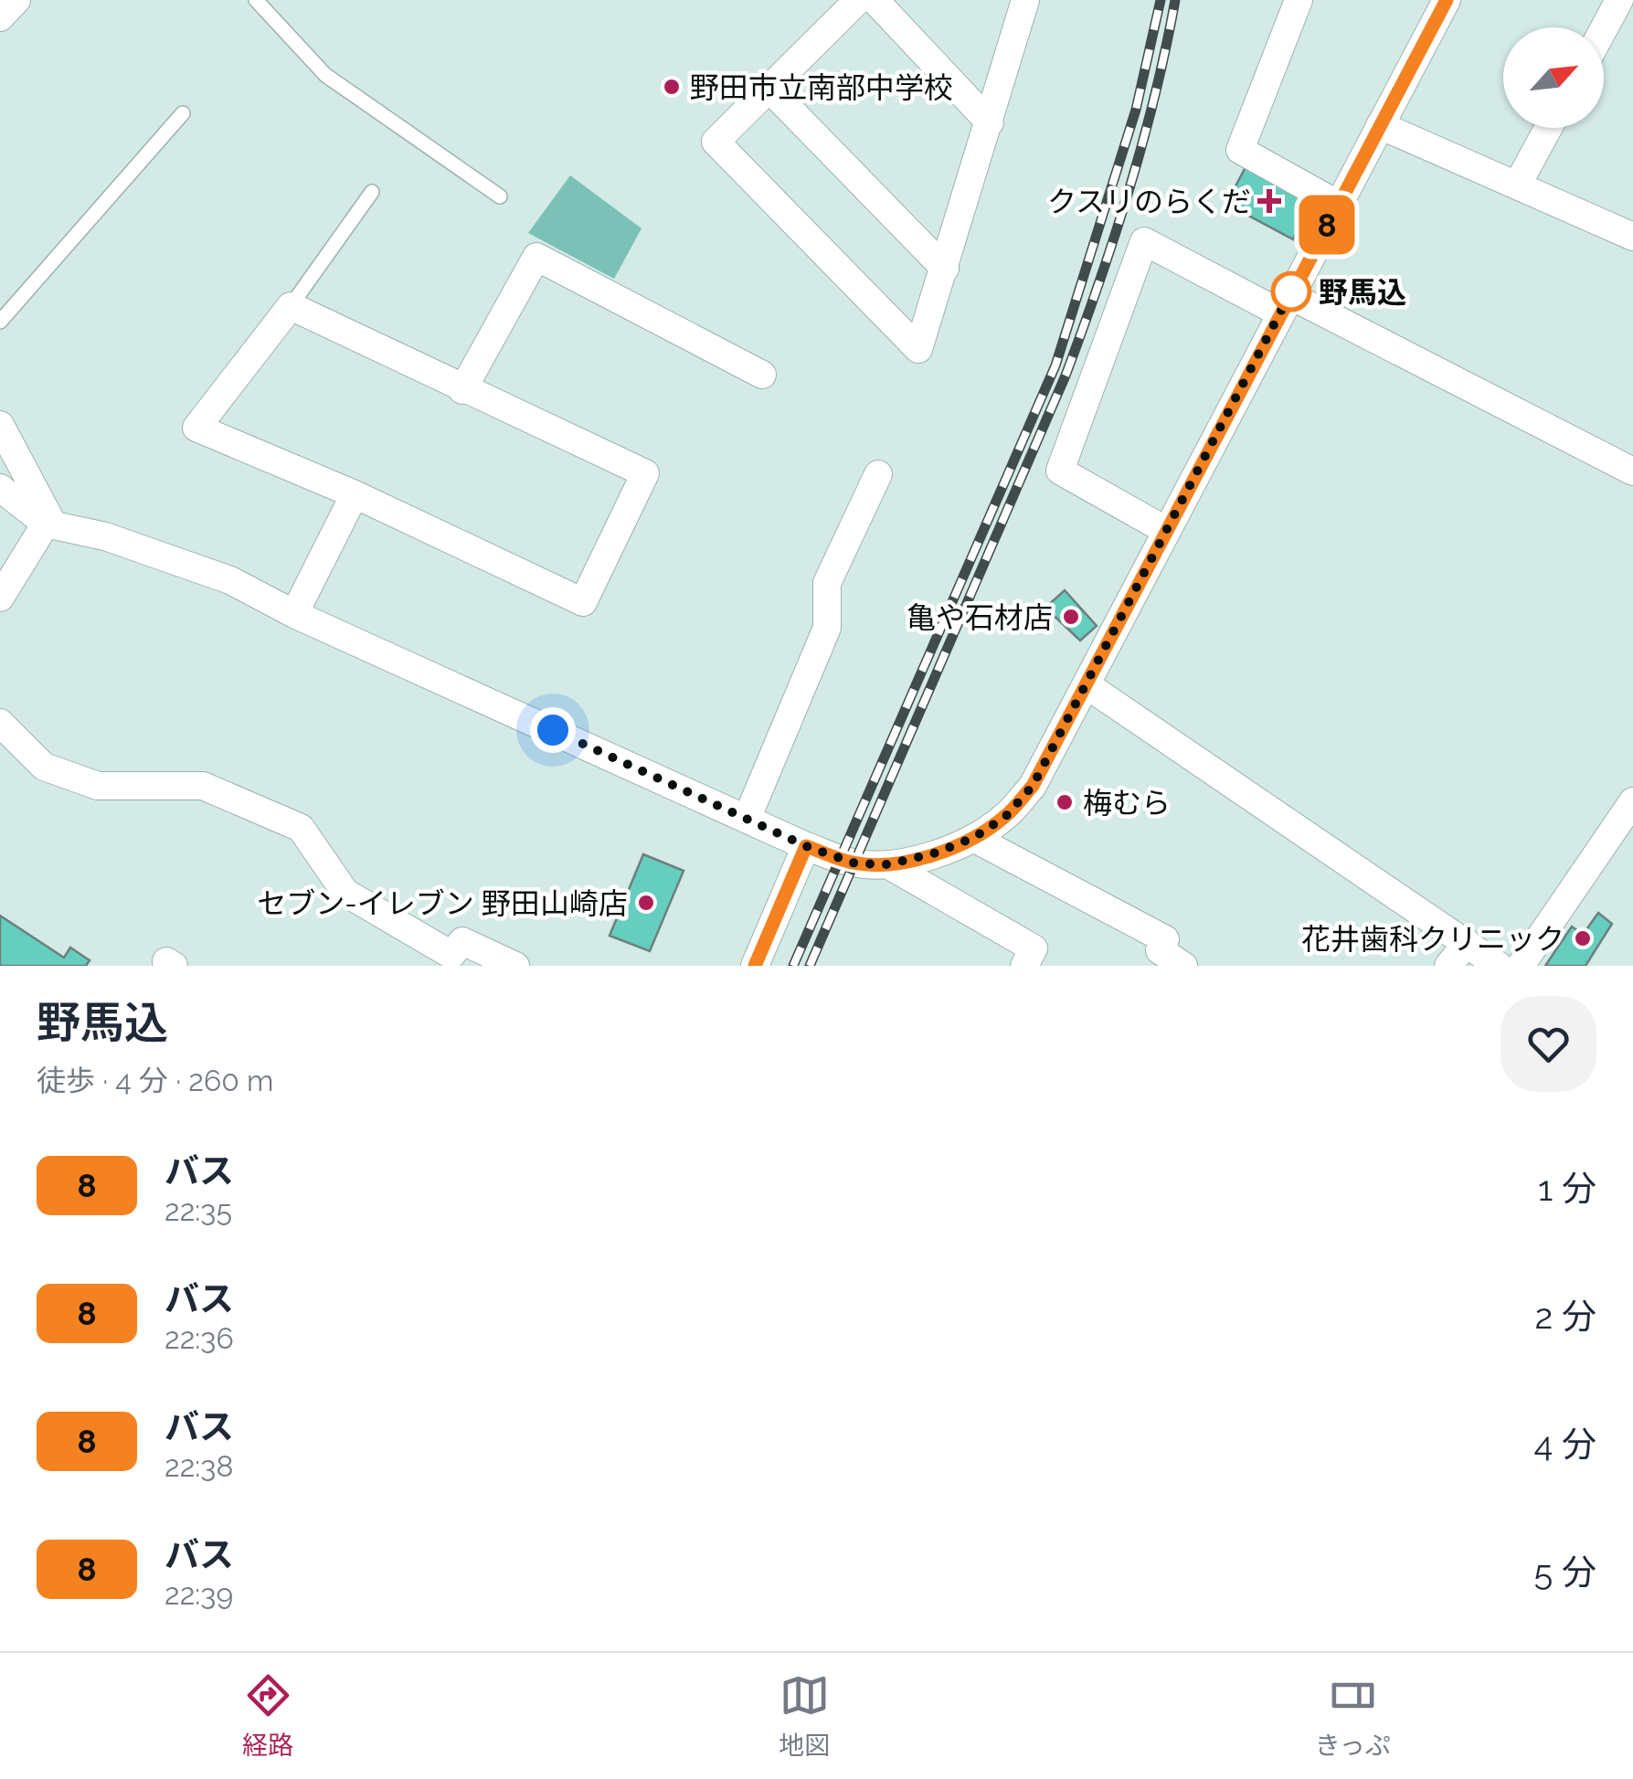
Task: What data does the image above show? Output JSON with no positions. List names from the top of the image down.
{
  "places": {
    "other": [
      "野田市立南部中学校",
      "野馬込",
      "亀や石材店",
      "梅むら",
      "セブン-イレブン 野田山崎店",
      "花井歯科クリニック"
    ],
    "health": ["クスリのらくだ"]
  },
  "lines": ["bus line 8"],
  "north": "top right",
  "page": {
    "on_map": "8",
    "heading": ["野馬込", "徒歩 · 4 分 · 260 m"],
    "list": [
      {
        "mark": "8",
        "name": "バス",
        "note": "22:35",
        "value": "1 分"
      },
      {
        "mark": "8",
        "name": "バス",
        "note": "22:36",
        "value": "2 分"
      },
      {
        "mark": "8",
        "name": "バス",
        "note": "22:38",
        "value": "4 分"
      },
      {
        "mark": "8",
        "name": "バス",
        "note": "22:39",
        "value": "5 分"
      }
    ],
    "tabs": ["経路", "地図", "きっぷ"]
  }
}
